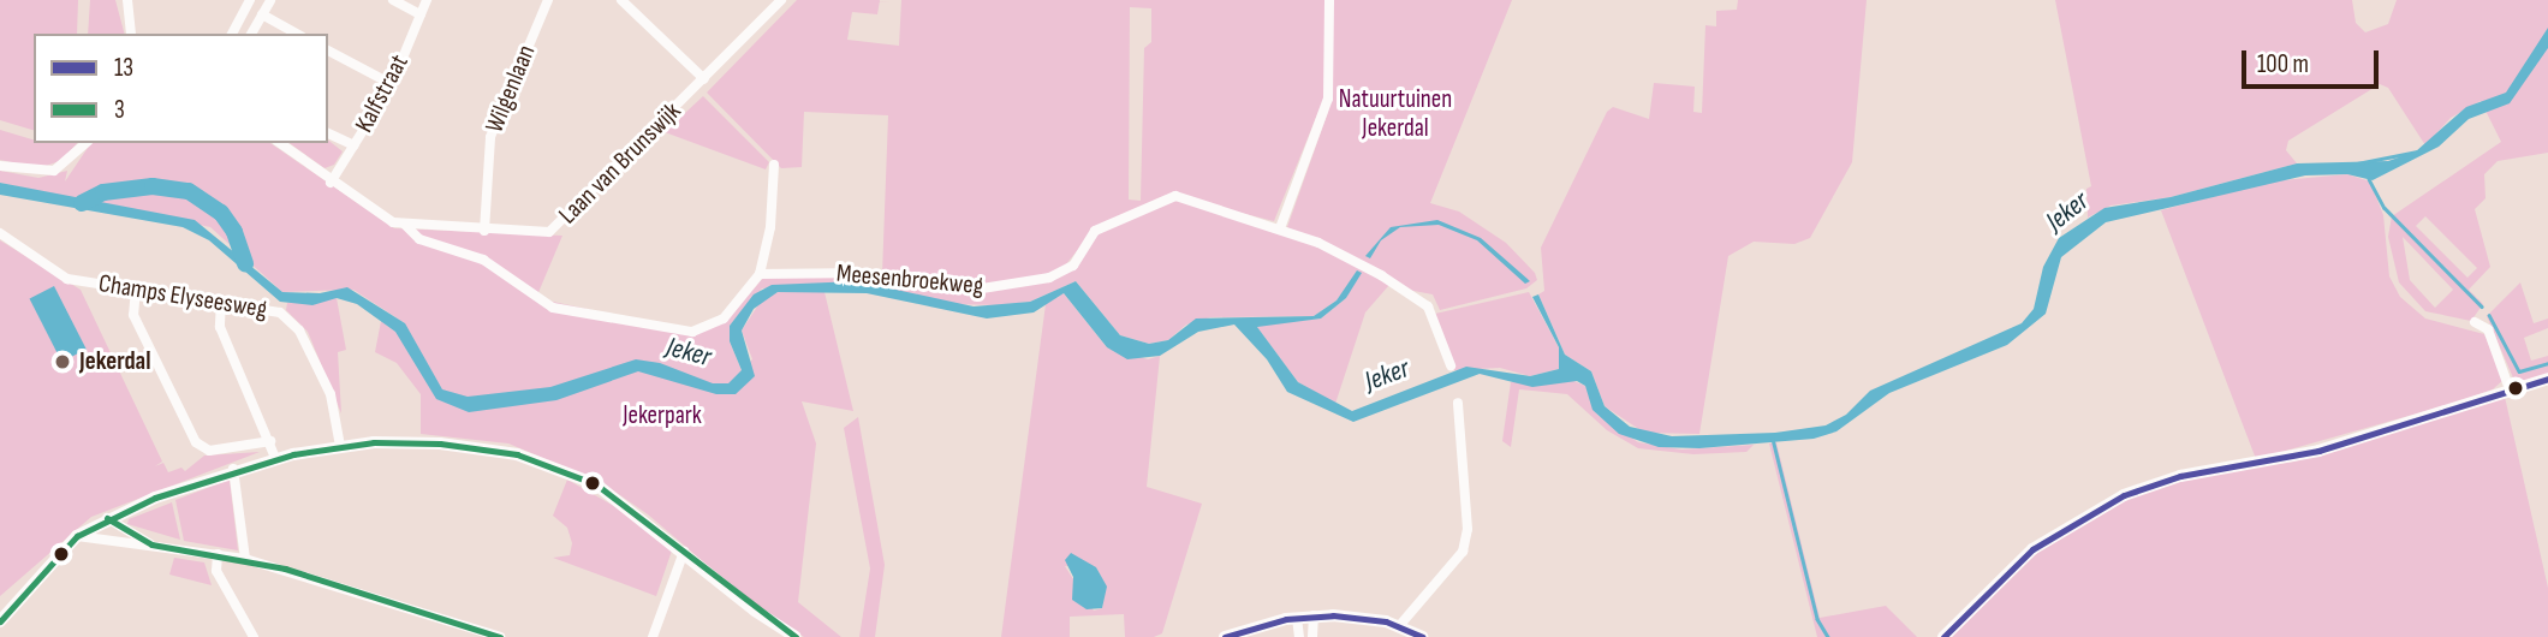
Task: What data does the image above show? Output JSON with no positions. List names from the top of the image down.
{
  "streets": {
    "street": [
      "Wilgenlaan",
      "Kalfstraat",
      "Laan van Brunswijk",
      "Meesenbroekweg",
      "Champs Elyseesweg"
    ]
  },
  "crossings": [
    ["Wilgenlaan", "Laan van Brunswijk"],
    ["Kalfstraat", "Laan van Brunswijk"]
  ],
  "water": ["Jeker"],
  "parks": ["Natuurtuinen Jekerdal", "Jekerpark"],
  "places": ["Jekerdal"],
  "lines": ["transit line 13", "transit line 3"],
  "legend": ["13", "3"],
  "scale_bar": "100 m"
}
